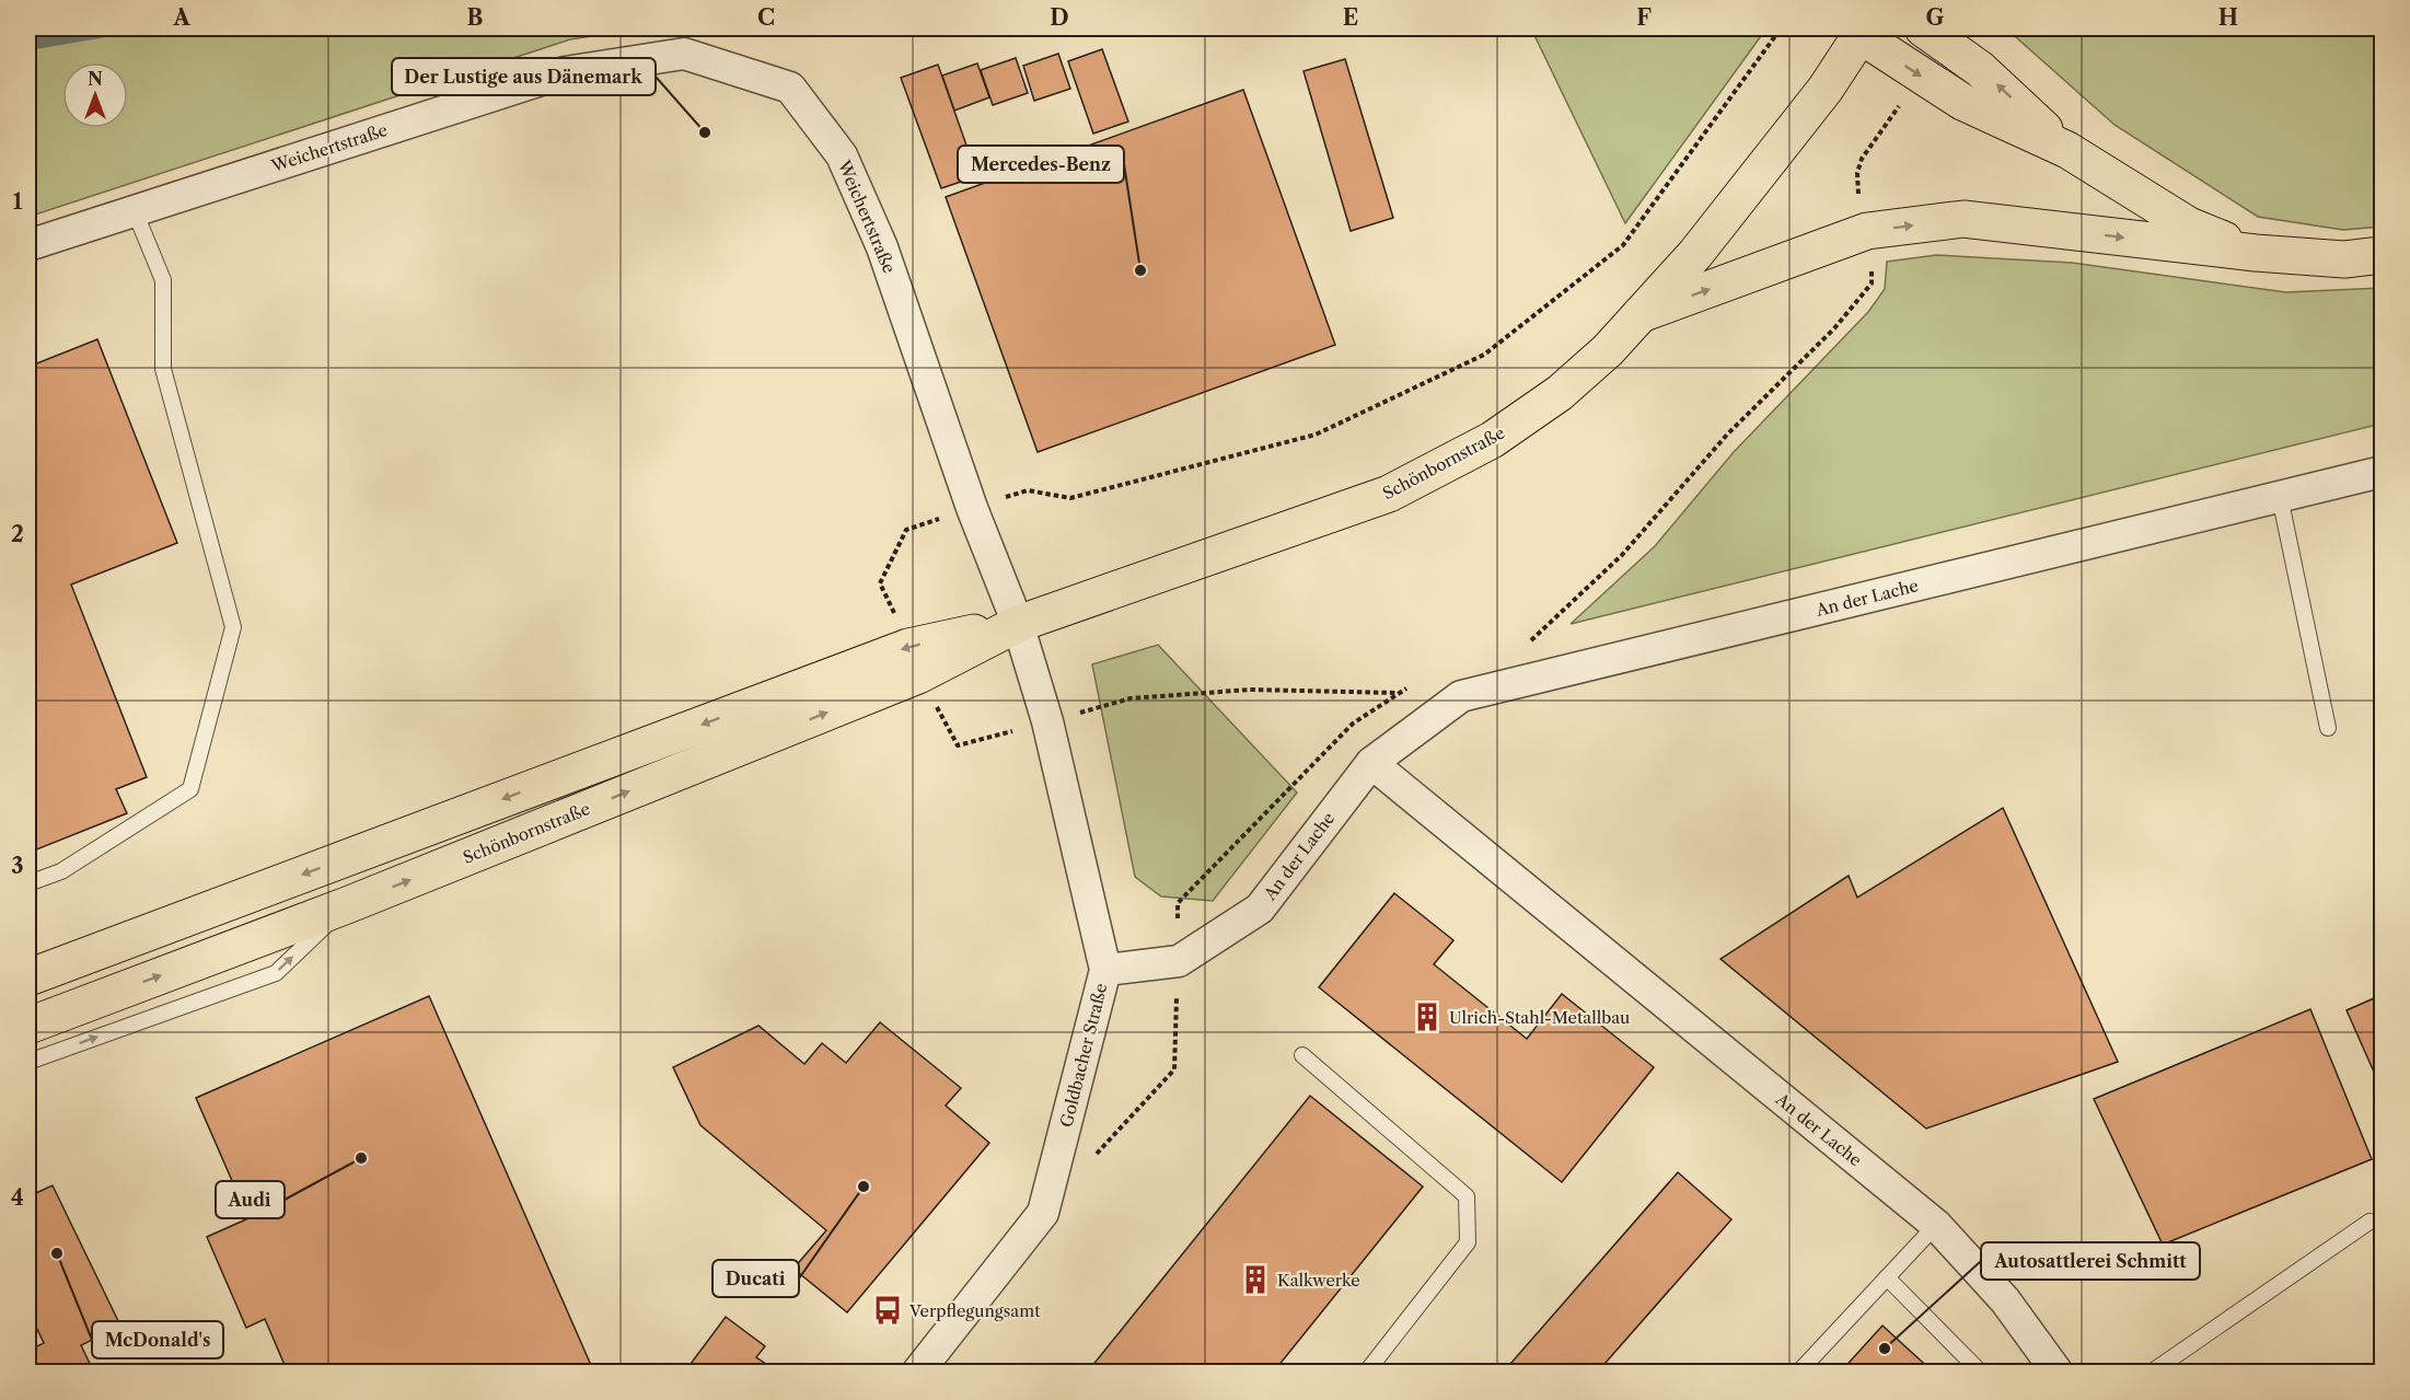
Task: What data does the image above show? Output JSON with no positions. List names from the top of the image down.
{
  "streets": {
    "main road": ["Schönbornstraße"],
    "street": ["Weichertstraße", "An der Lache", "Goldbacher Straße"]
  },
  "crossings": [
    ["Weichertstraße", "Schönbornstraße"],
    ["Weichertstraße", "Goldbacher Straße"],
    ["Schönbornstraße", "Goldbacher Straße"],
    ["An der Lache", "Goldbacher Straße"]
  ],
  "places": {
    "other": [
      "Der Lustige aus Dänemark",
      "Mercedes-Benz",
      "Audi",
      "Ducati",
      "McDonald's",
      "Autosattlerei Schmitt"
    ],
    "building": ["Ulrich-Stahl-Metallbau", "Kalkwerke"],
    "bus stop": ["Verpflegungsamt"]
  },
  "north": "top",
  "grid": {
    "columns": [
      "A",
      "B",
      "C",
      "D",
      "E",
      "F",
      "G",
      "H"
    ],
    "rows": [
      "1",
      "2",
      "3",
      "4"
    ]
  }
}
